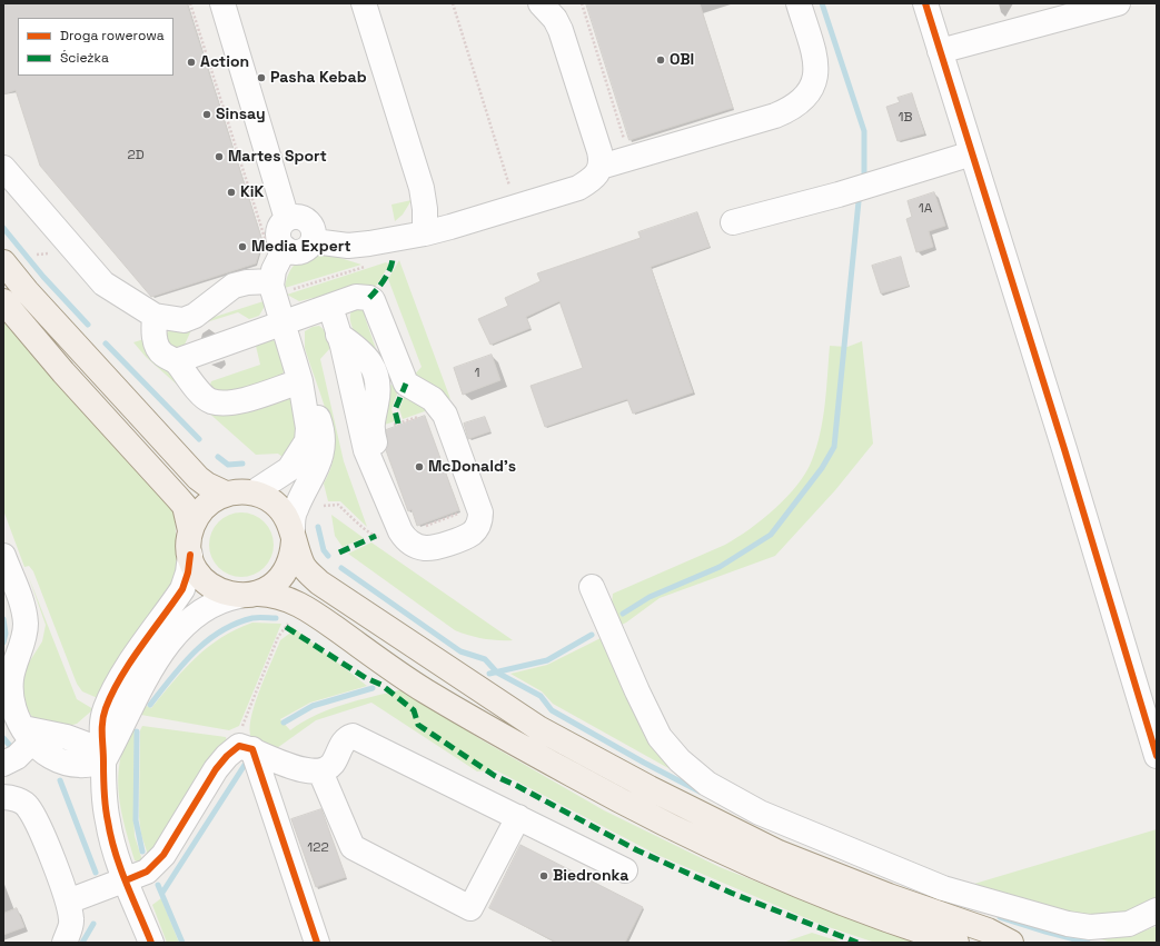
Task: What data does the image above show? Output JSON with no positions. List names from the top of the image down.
{
  "places": [
    "OBI",
    "Action",
    "Pasha Kebab",
    "Sinsay",
    "Martes Sport",
    "KiK",
    "Media Expert",
    "McDonald's",
    "Biedronka"
  ],
  "house_numbers": [
    "1B",
    "2D",
    "1A",
    "1",
    "122"
  ],
  "legend": ["Droga rowerowa", "Ścieżka"]
}
